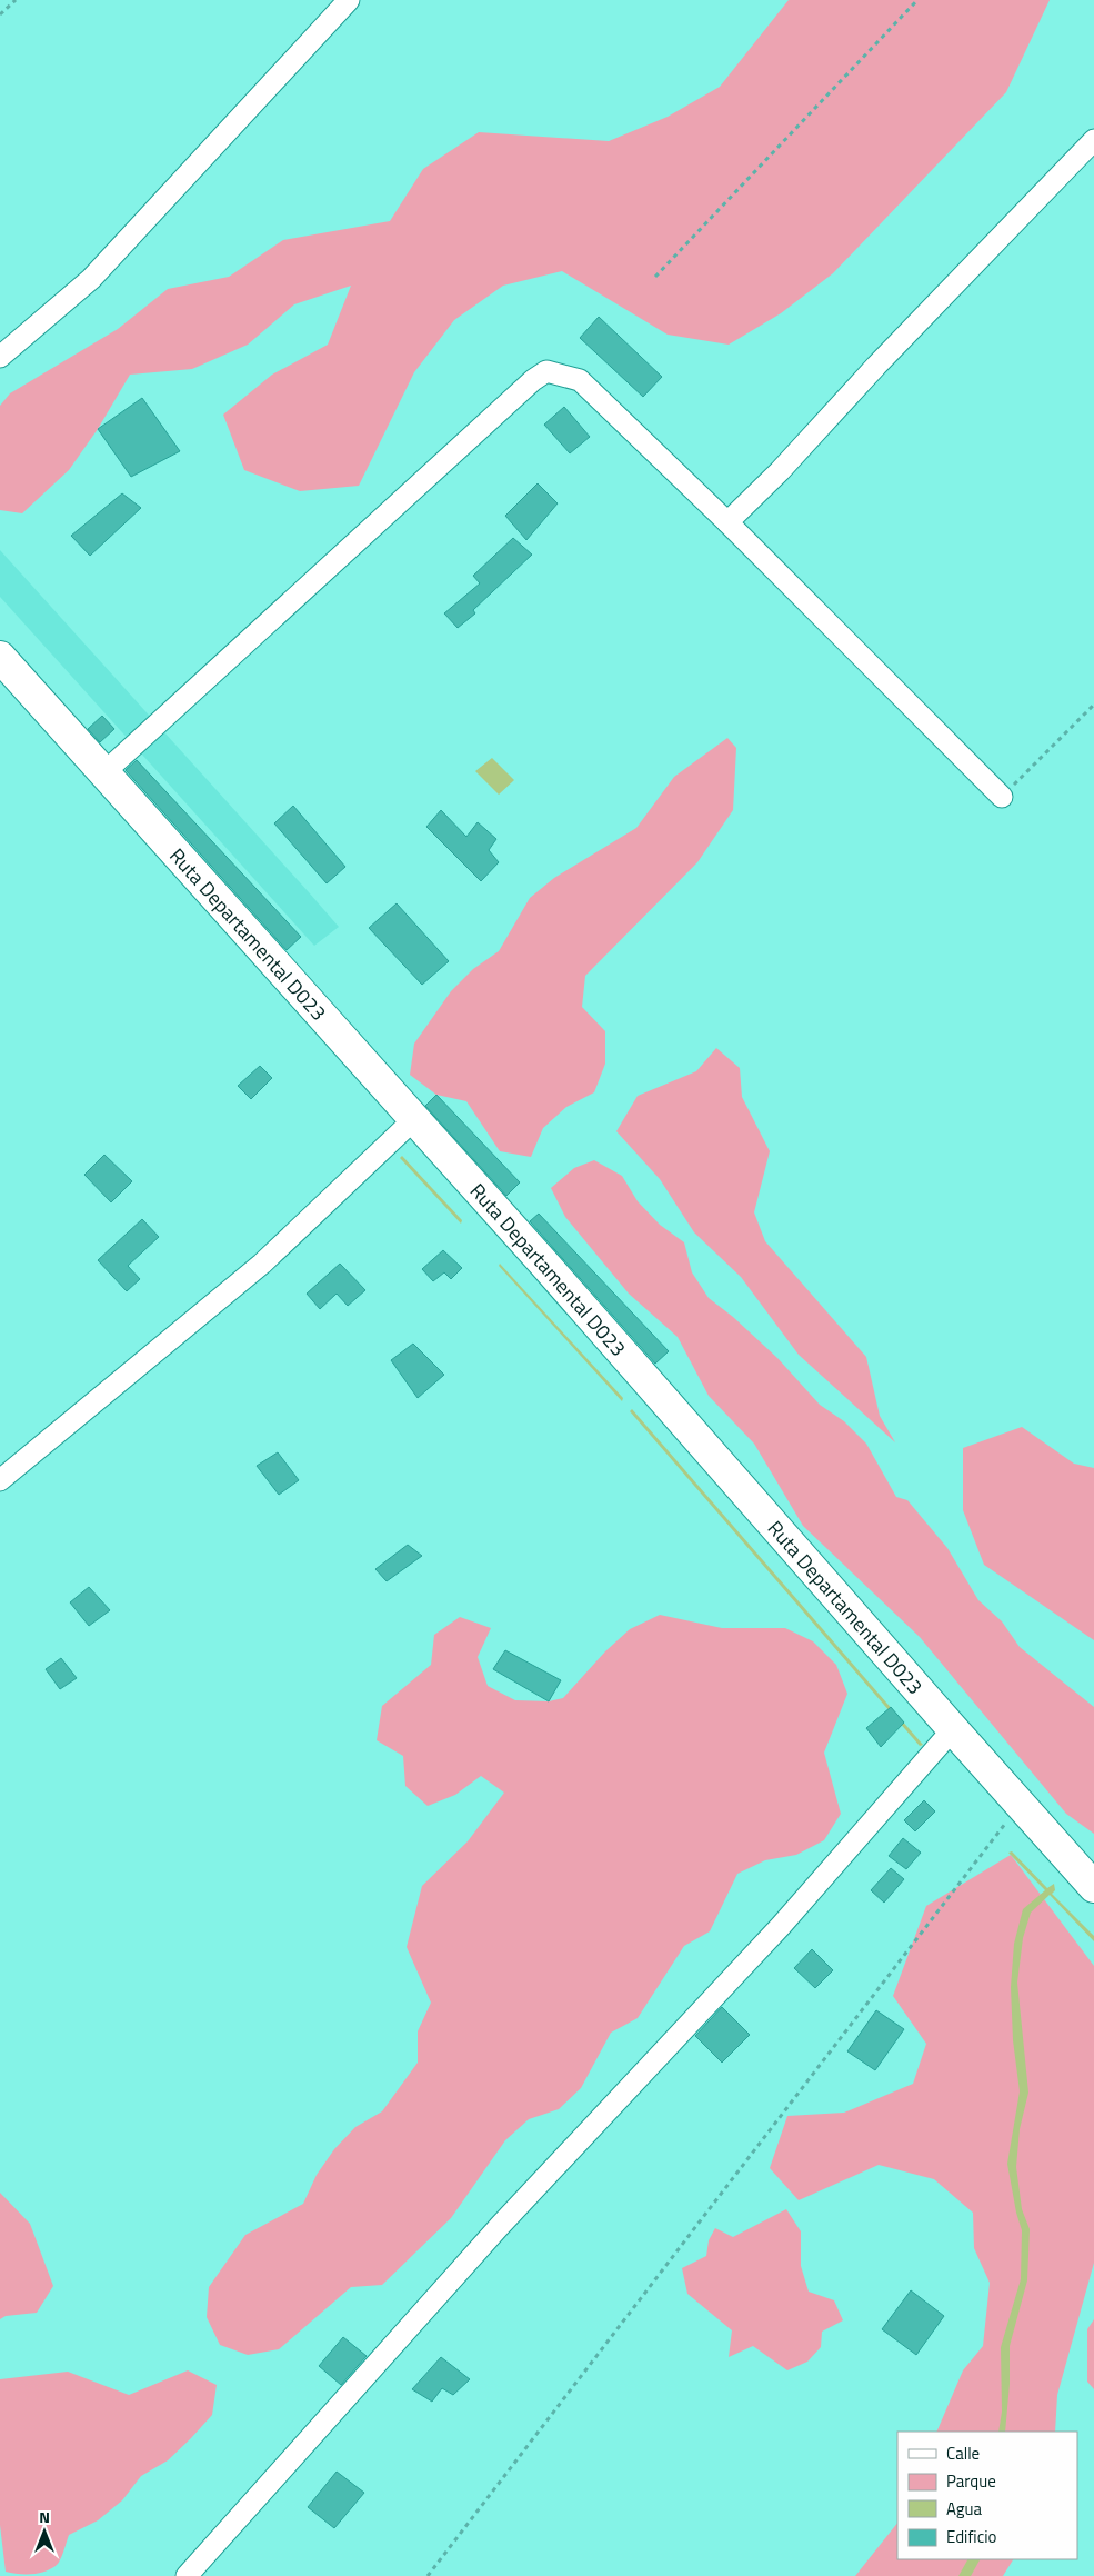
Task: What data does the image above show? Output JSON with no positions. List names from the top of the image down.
{
  "streets": {
    "main road": ["Ruta Departamental D023"]
  },
  "legend": [
    "Calle",
    "Parque",
    "Agua",
    "Edificio"
  ],
  "north": "top"
}
